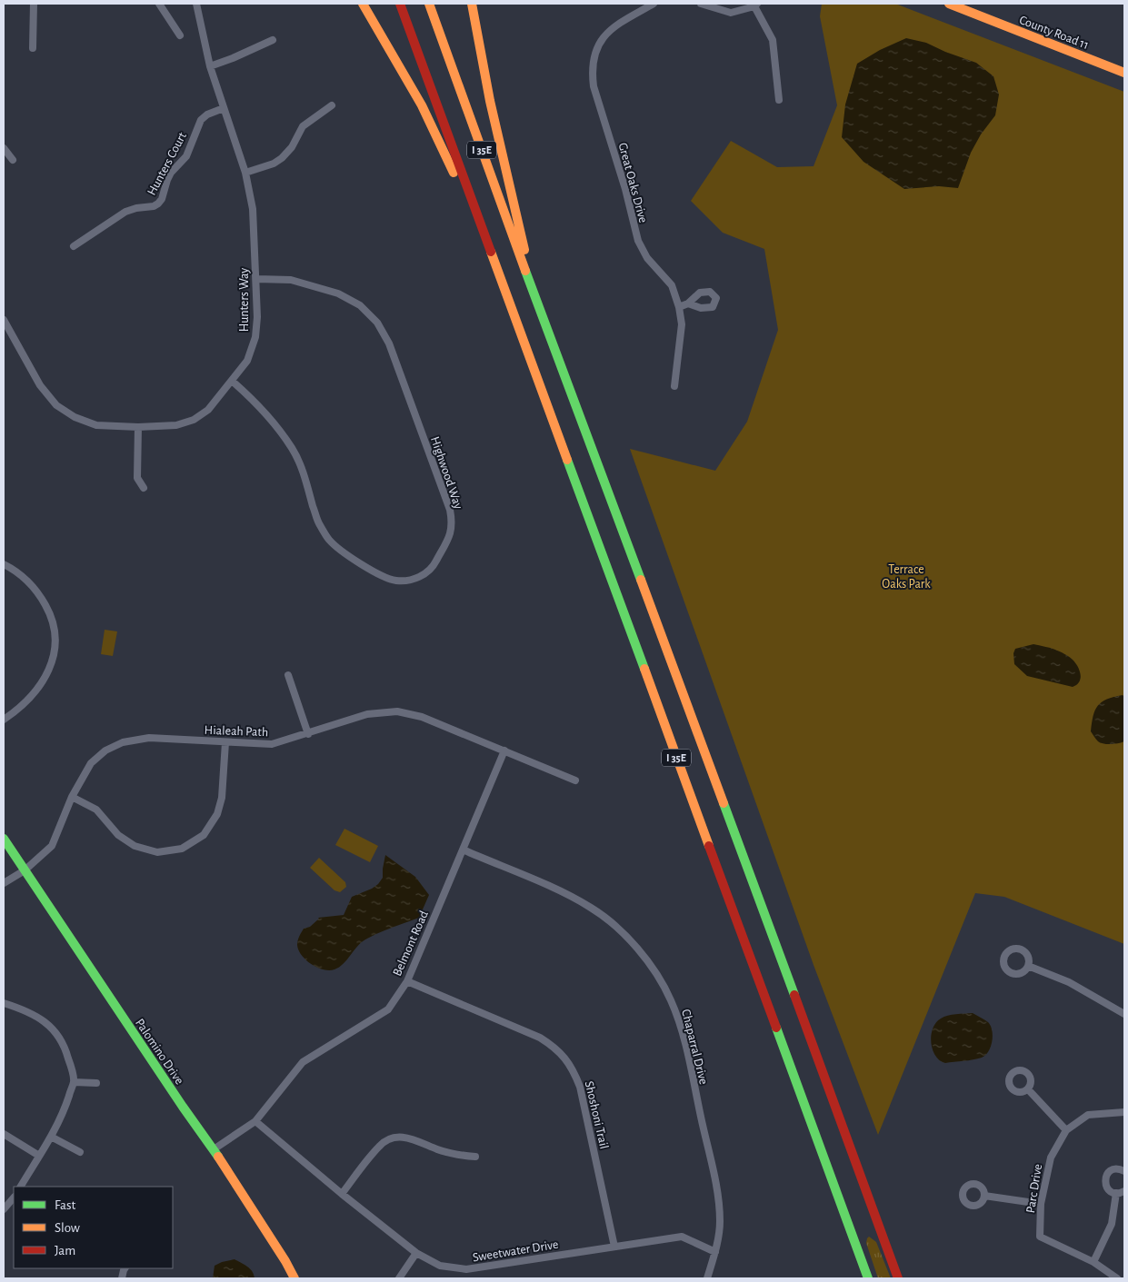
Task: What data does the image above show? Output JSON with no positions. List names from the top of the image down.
{
  "streets": {
    "main road": ["County Road 11", "I 35E", "Palomino Drive"],
    "street": [
      "Hunters Court",
      "Great Oaks Drive",
      "Hunters Way",
      "Highwood Way",
      "Hialeah Path",
      "Belmont Road",
      "Chaparral Drive",
      "Shoshoni Trail",
      "Parc Drive",
      "Sweetwater Drive"
    ]
  },
  "crossings": [
    ["Hunters Court", "Hunters Way"],
    ["Hunters Way", "Highwood Way"],
    ["Hialeah Path", "Belmont Road"],
    ["Hialeah Path", "Palomino Drive"],
    ["Belmont Road", "Chaparral Drive"],
    ["Belmont Road", "Palomino Drive"],
    ["Belmont Road", "Shoshoni Trail"],
    ["Belmont Road", "Sweetwater Drive"],
    ["Chaparral Drive", "Sweetwater Drive"],
    ["Shoshoni Trail", "Sweetwater Drive"]
  ],
  "parks": ["Terrace Oaks Park"],
  "legend": ["Fast", "Slow", "Jam"]
}
